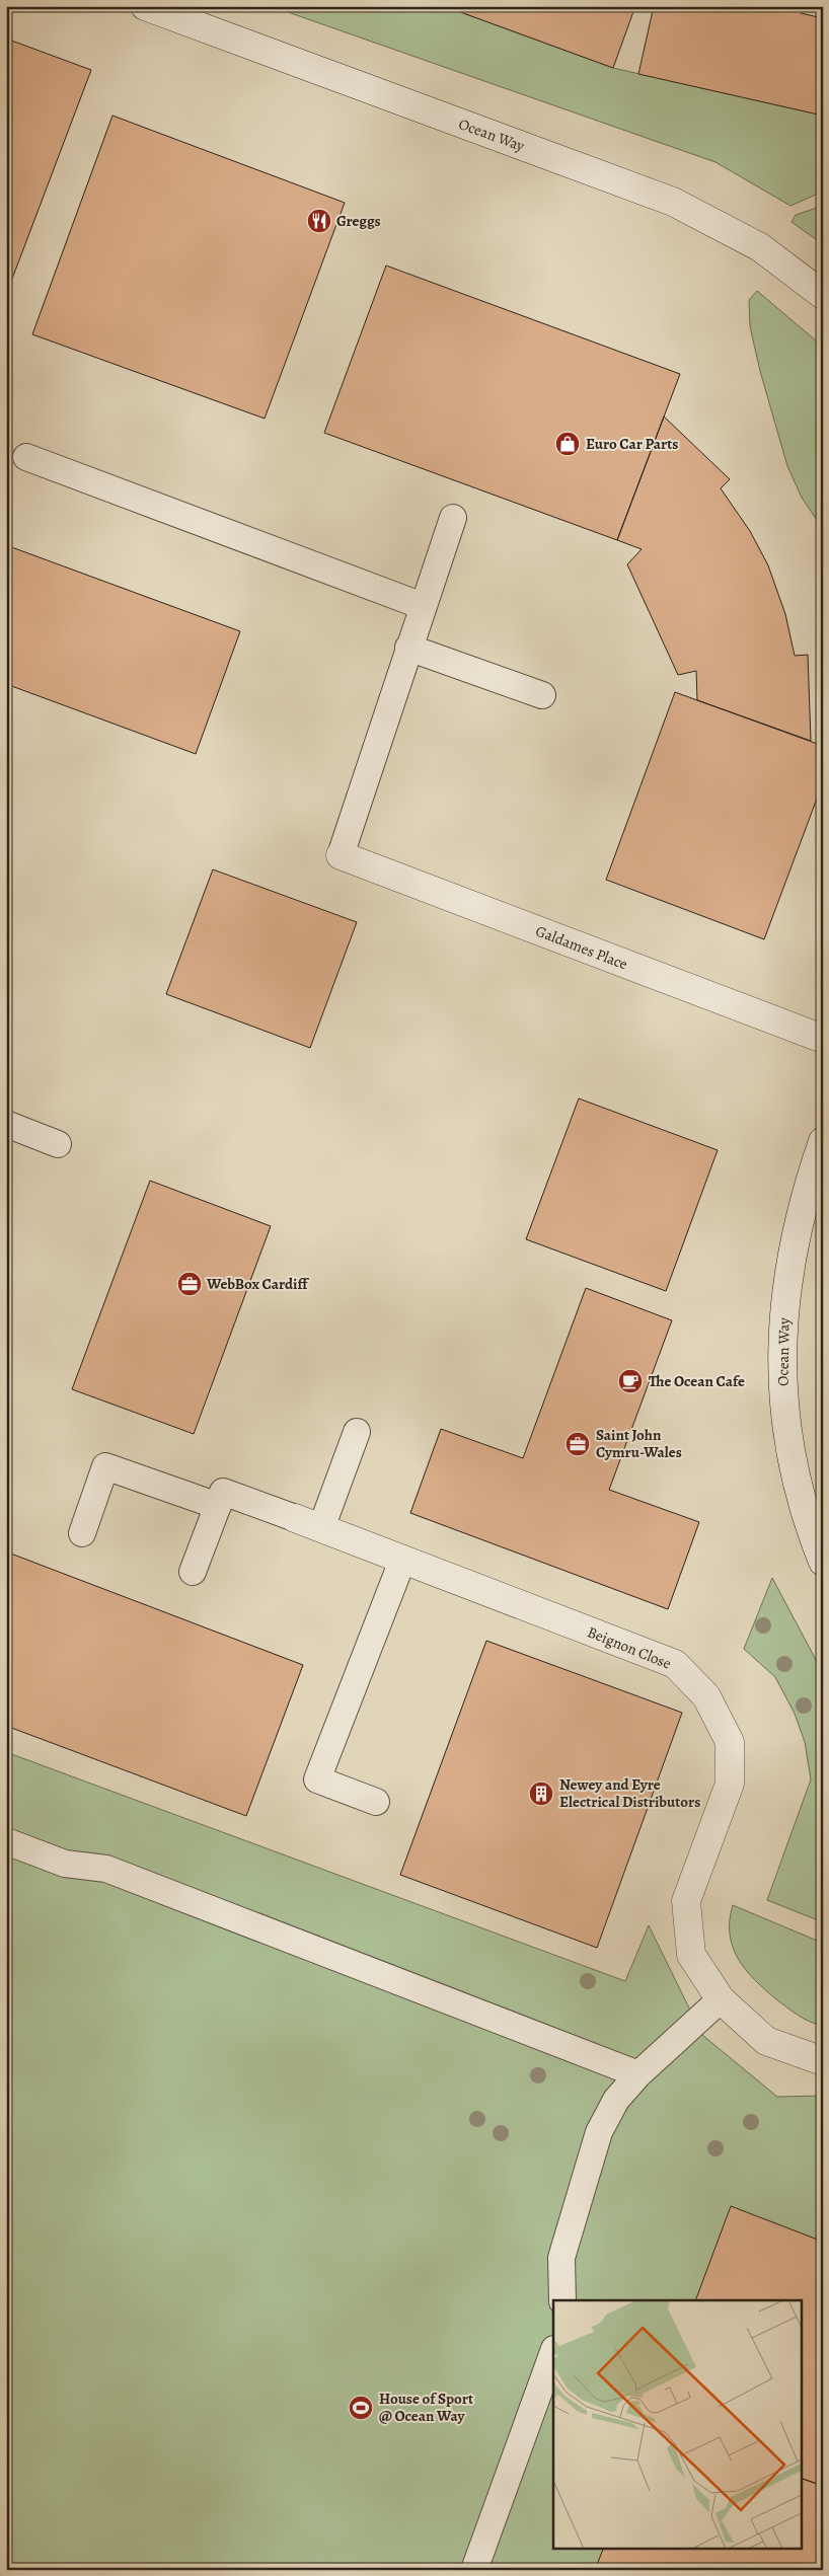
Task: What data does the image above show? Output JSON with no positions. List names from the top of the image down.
{
  "streets": {
    "street": ["Ocean Way", "Galdames Place", "Beignon Close"]
  },
  "places": {
    "restaurant": ["Greggs"],
    "shop": ["Euro Car Parts"],
    "office": ["WebBox Cardiff", "Saint John Cymru-Wales"],
    "cafe": ["The Ocean Cafe"],
    "building": ["Newey and Eyre Electrical Distributors"],
    "sports": ["House of Sport @ Ocean Way"]
  }
}
